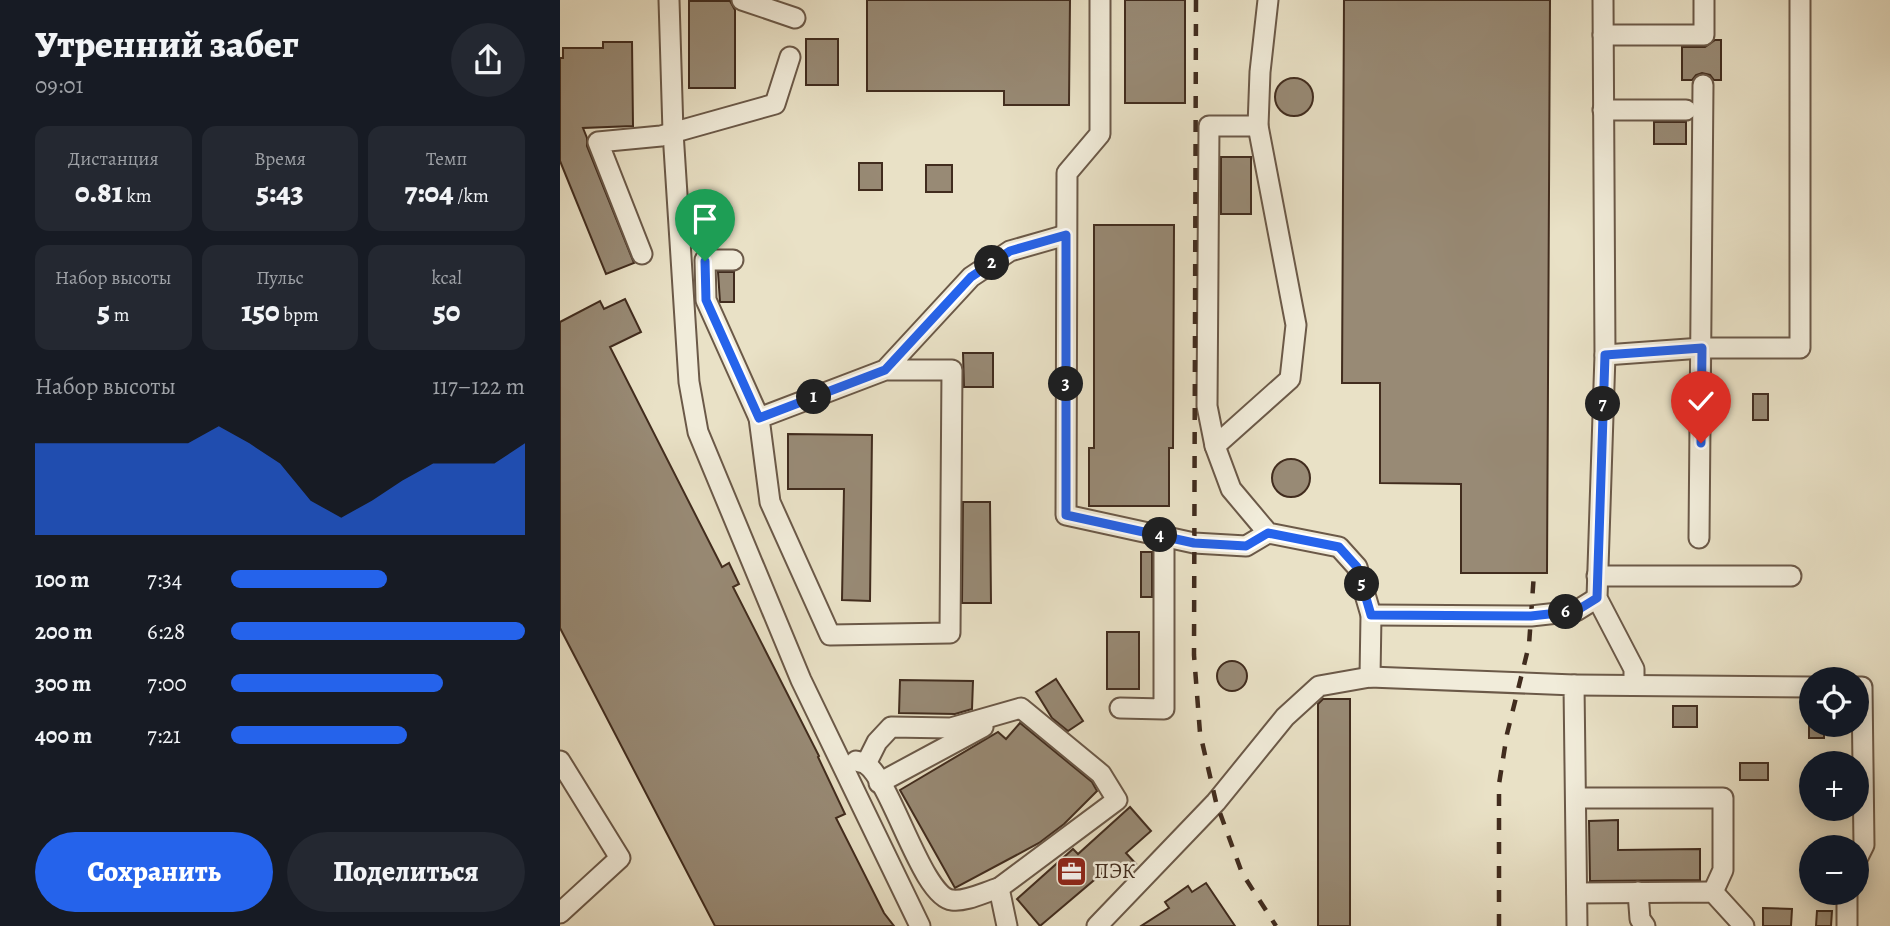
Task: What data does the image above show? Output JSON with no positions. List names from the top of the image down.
{
  "places": {
    "office": ["ПЭК"]
  },
  "page": {
    "heading": ["Утренний забег", "09:01"],
    "stats": [
      ["Дистанция", "0.81 km"],
      ["Время", "5:43"],
      ["Темп", "7:04 /km"],
      ["Набор высоты", "5 m"],
      ["Пульс", "150 bpm"],
      ["kcal", "50"]
    ],
    "pins": [
      "2",
      "3",
      "1",
      "7",
      "4",
      "5",
      "6"
    ],
    "chart": ["Набор высоты", "117–122 m"],
    "list": [
      {
        "name": "100 m",
        "note": "7:34"
      },
      {
        "name": "200 m",
        "note": "6:28"
      },
      {
        "name": "300 m",
        "note": "7:00"
      },
      {
        "name": "400 m",
        "note": "7:21"
      }
    ],
    "map_buttons": ["+", "−"],
    "buttons": ["Сохранить", "Поделиться"]
  }
}
